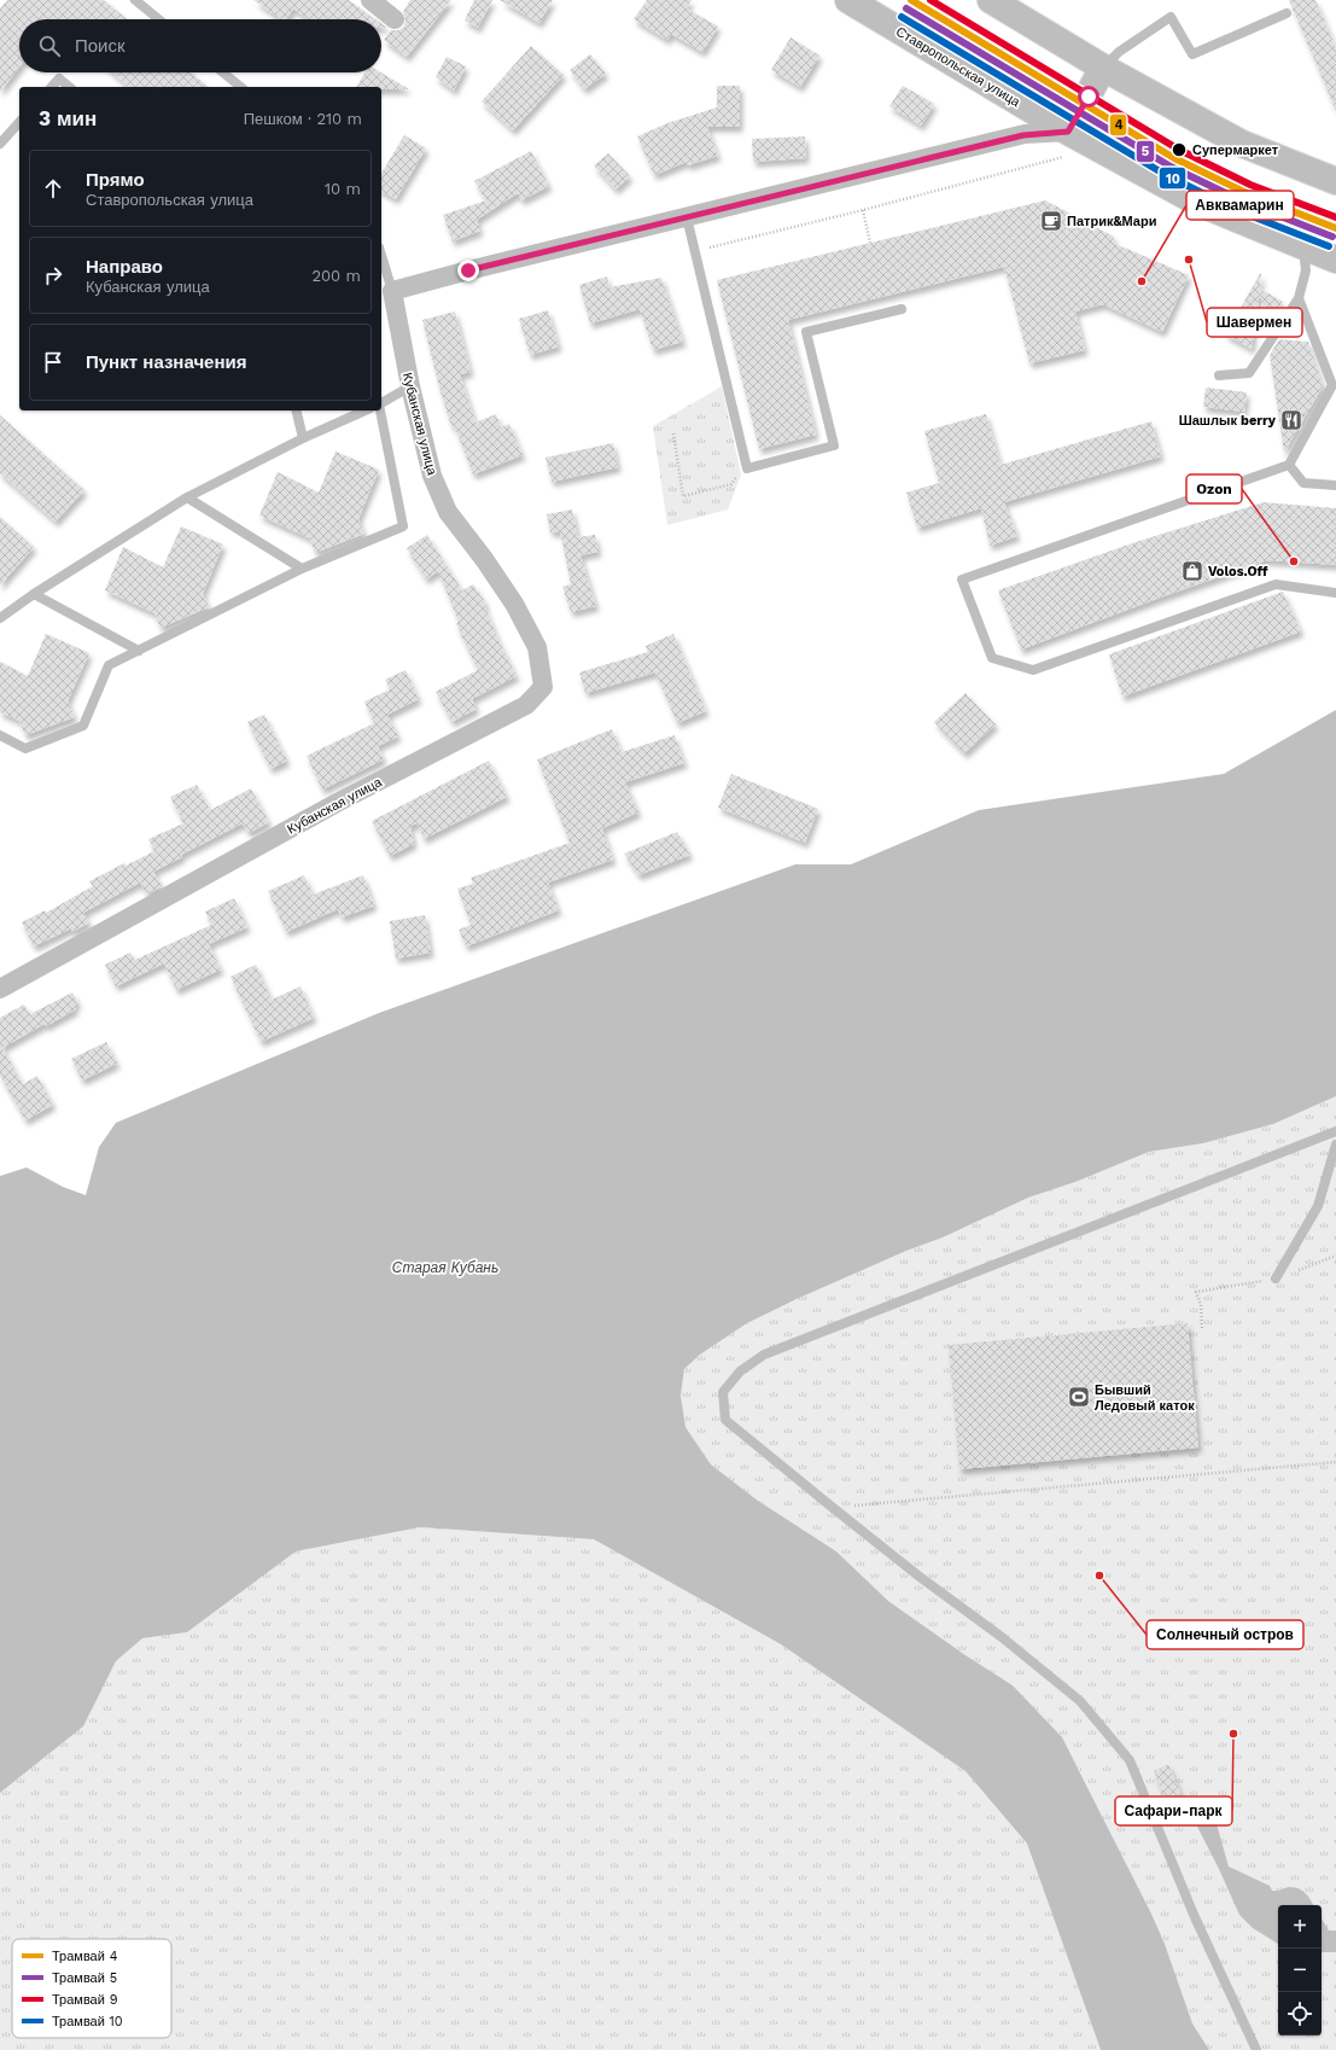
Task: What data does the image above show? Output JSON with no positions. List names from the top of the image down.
{
  "streets": {
    "main road": ["Ставропольская улица"],
    "street": ["Кубанская улица"]
  },
  "water": ["Старая Кубань"],
  "places": {
    "other": [
      "Супермаркет",
      "Шавермен",
      "Авквамарин",
      "Ozon",
      "Солнечный остров",
      "Сафари-парк"
    ],
    "cafe": ["Патрик&Мари"],
    "restaurant": ["Шашлык berry"],
    "shop": ["Volos.Off"],
    "sports": ["Бывший Ледовый каток"]
  },
  "lines": [
    "tram line 4",
    "tram line 9",
    "tram line 5",
    "tram line 10"
  ],
  "legend": [
    "Трамвай 4",
    "Трамвай 5",
    "Трамвай 9",
    "Трамвай 10"
  ],
  "page": {
    "search": "Поиск",
    "heading": ["3 мин", "Пешком · 210 m"],
    "list": [
      ["Прямо", "Ставропольская улица", "10 m"],
      ["Направо", "Кубанская улица", "200 m"],
      "Пункт назначения"
    ],
    "map_buttons": ["+", "−"]
  }
}
